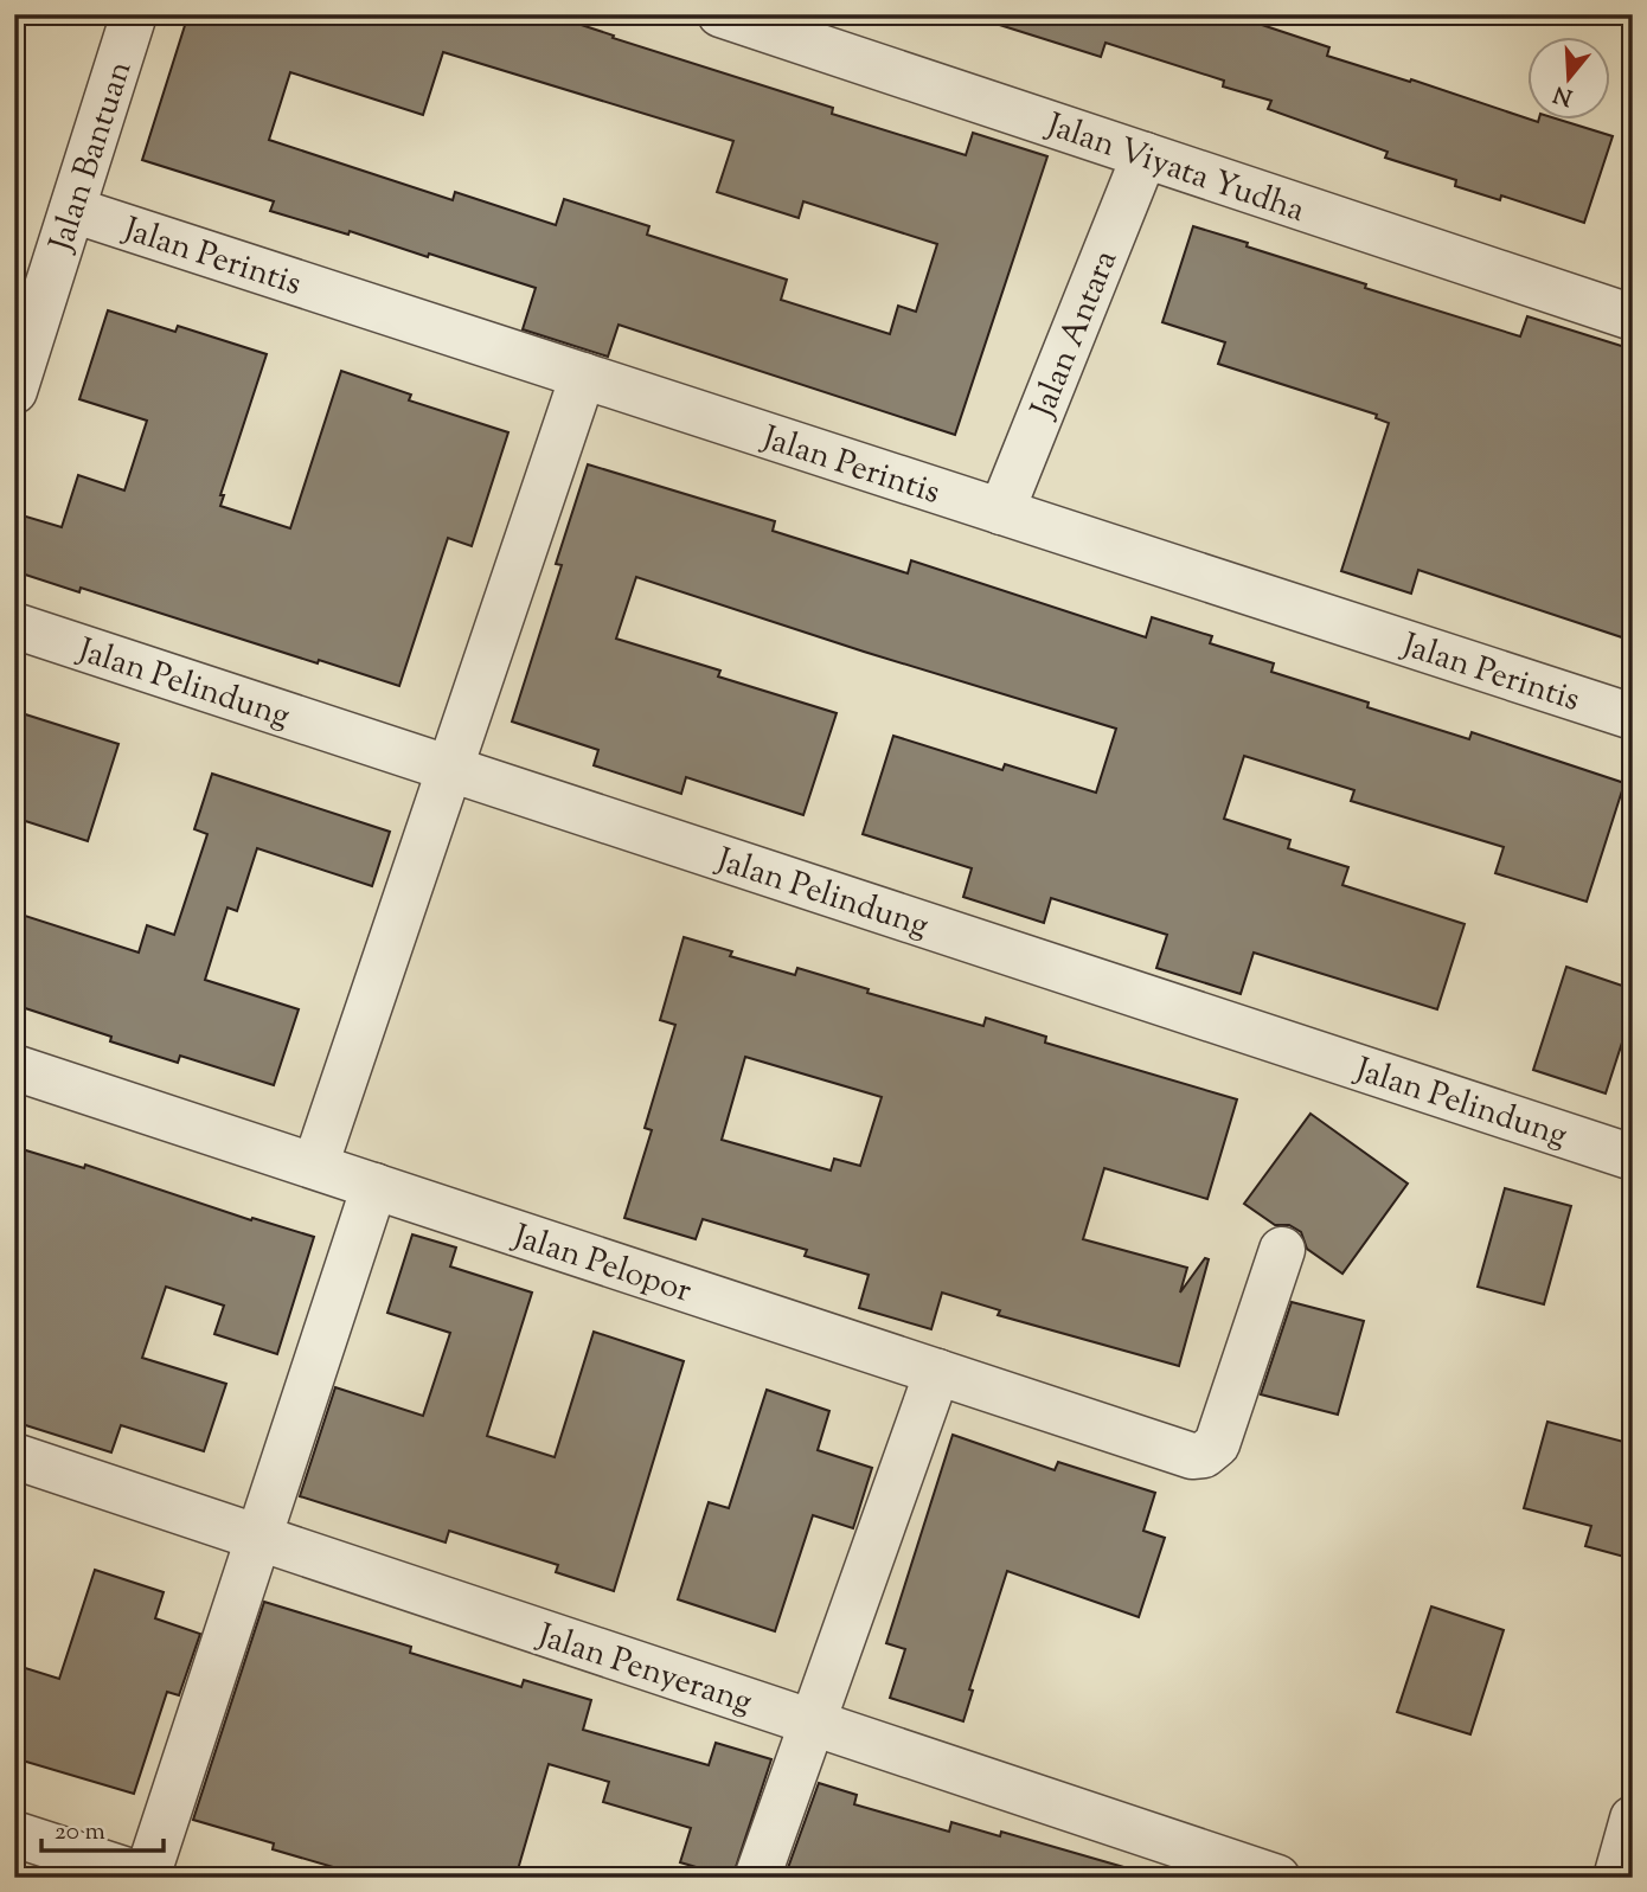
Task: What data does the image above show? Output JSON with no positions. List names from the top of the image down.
{
  "streets": {
    "street": [
      "Jalan Bantuan",
      "Jalan Viyata Yudha",
      "Jalan Perintis",
      "Jalan Antara",
      "Jalan Pelindung",
      "Jalan Pelopor",
      "Jalan Penyerang"
    ]
  },
  "crossings": [
    ["Jalan Bantuan", "Jalan Perintis"],
    ["Jalan Viyata Yudha", "Jalan Antara"],
    ["Jalan Perintis", "Jalan Antara"]
  ],
  "scale_bar": "20 m",
  "north": "bottom"
}
